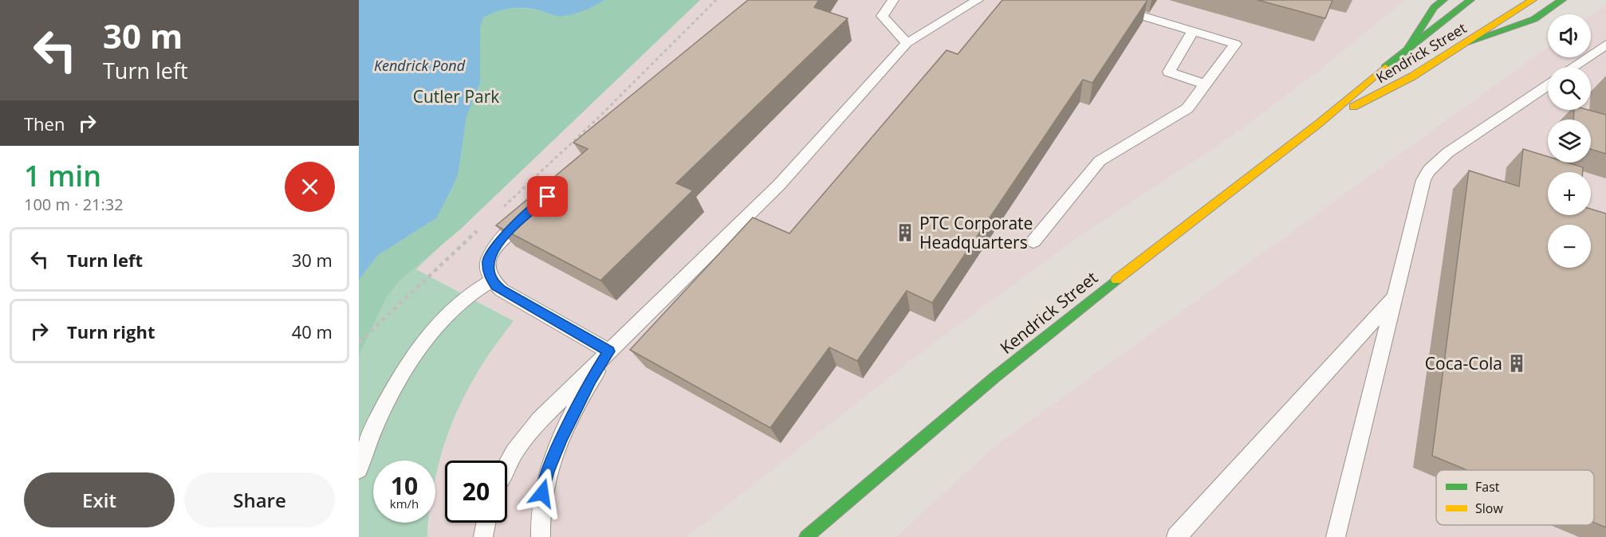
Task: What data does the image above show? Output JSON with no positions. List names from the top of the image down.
{
  "streets": {
    "main road": ["Kendrick Street"]
  },
  "water": ["Kendrick Pond"],
  "parks": ["Cutler Park"],
  "places": {
    "building": ["PTC Corporate Headquarters", "Coca-Cola"]
  },
  "legend": ["Fast", "Slow"],
  "page": {
    "turn": ["30 m", "Turn left"],
    "map_buttons": ["+", "−"],
    "then": "Then",
    "heading": ["1 min", "100 m · 21:32"],
    "list": [
      {
        "name": "Turn left",
        "value": "30 m"
      },
      {
        "name": "Turn right",
        "value": "40 m"
      }
    ],
    "speed": "10 km/h",
    "limit": "20",
    "buttons": ["Exit", "Share"]
  }
}
